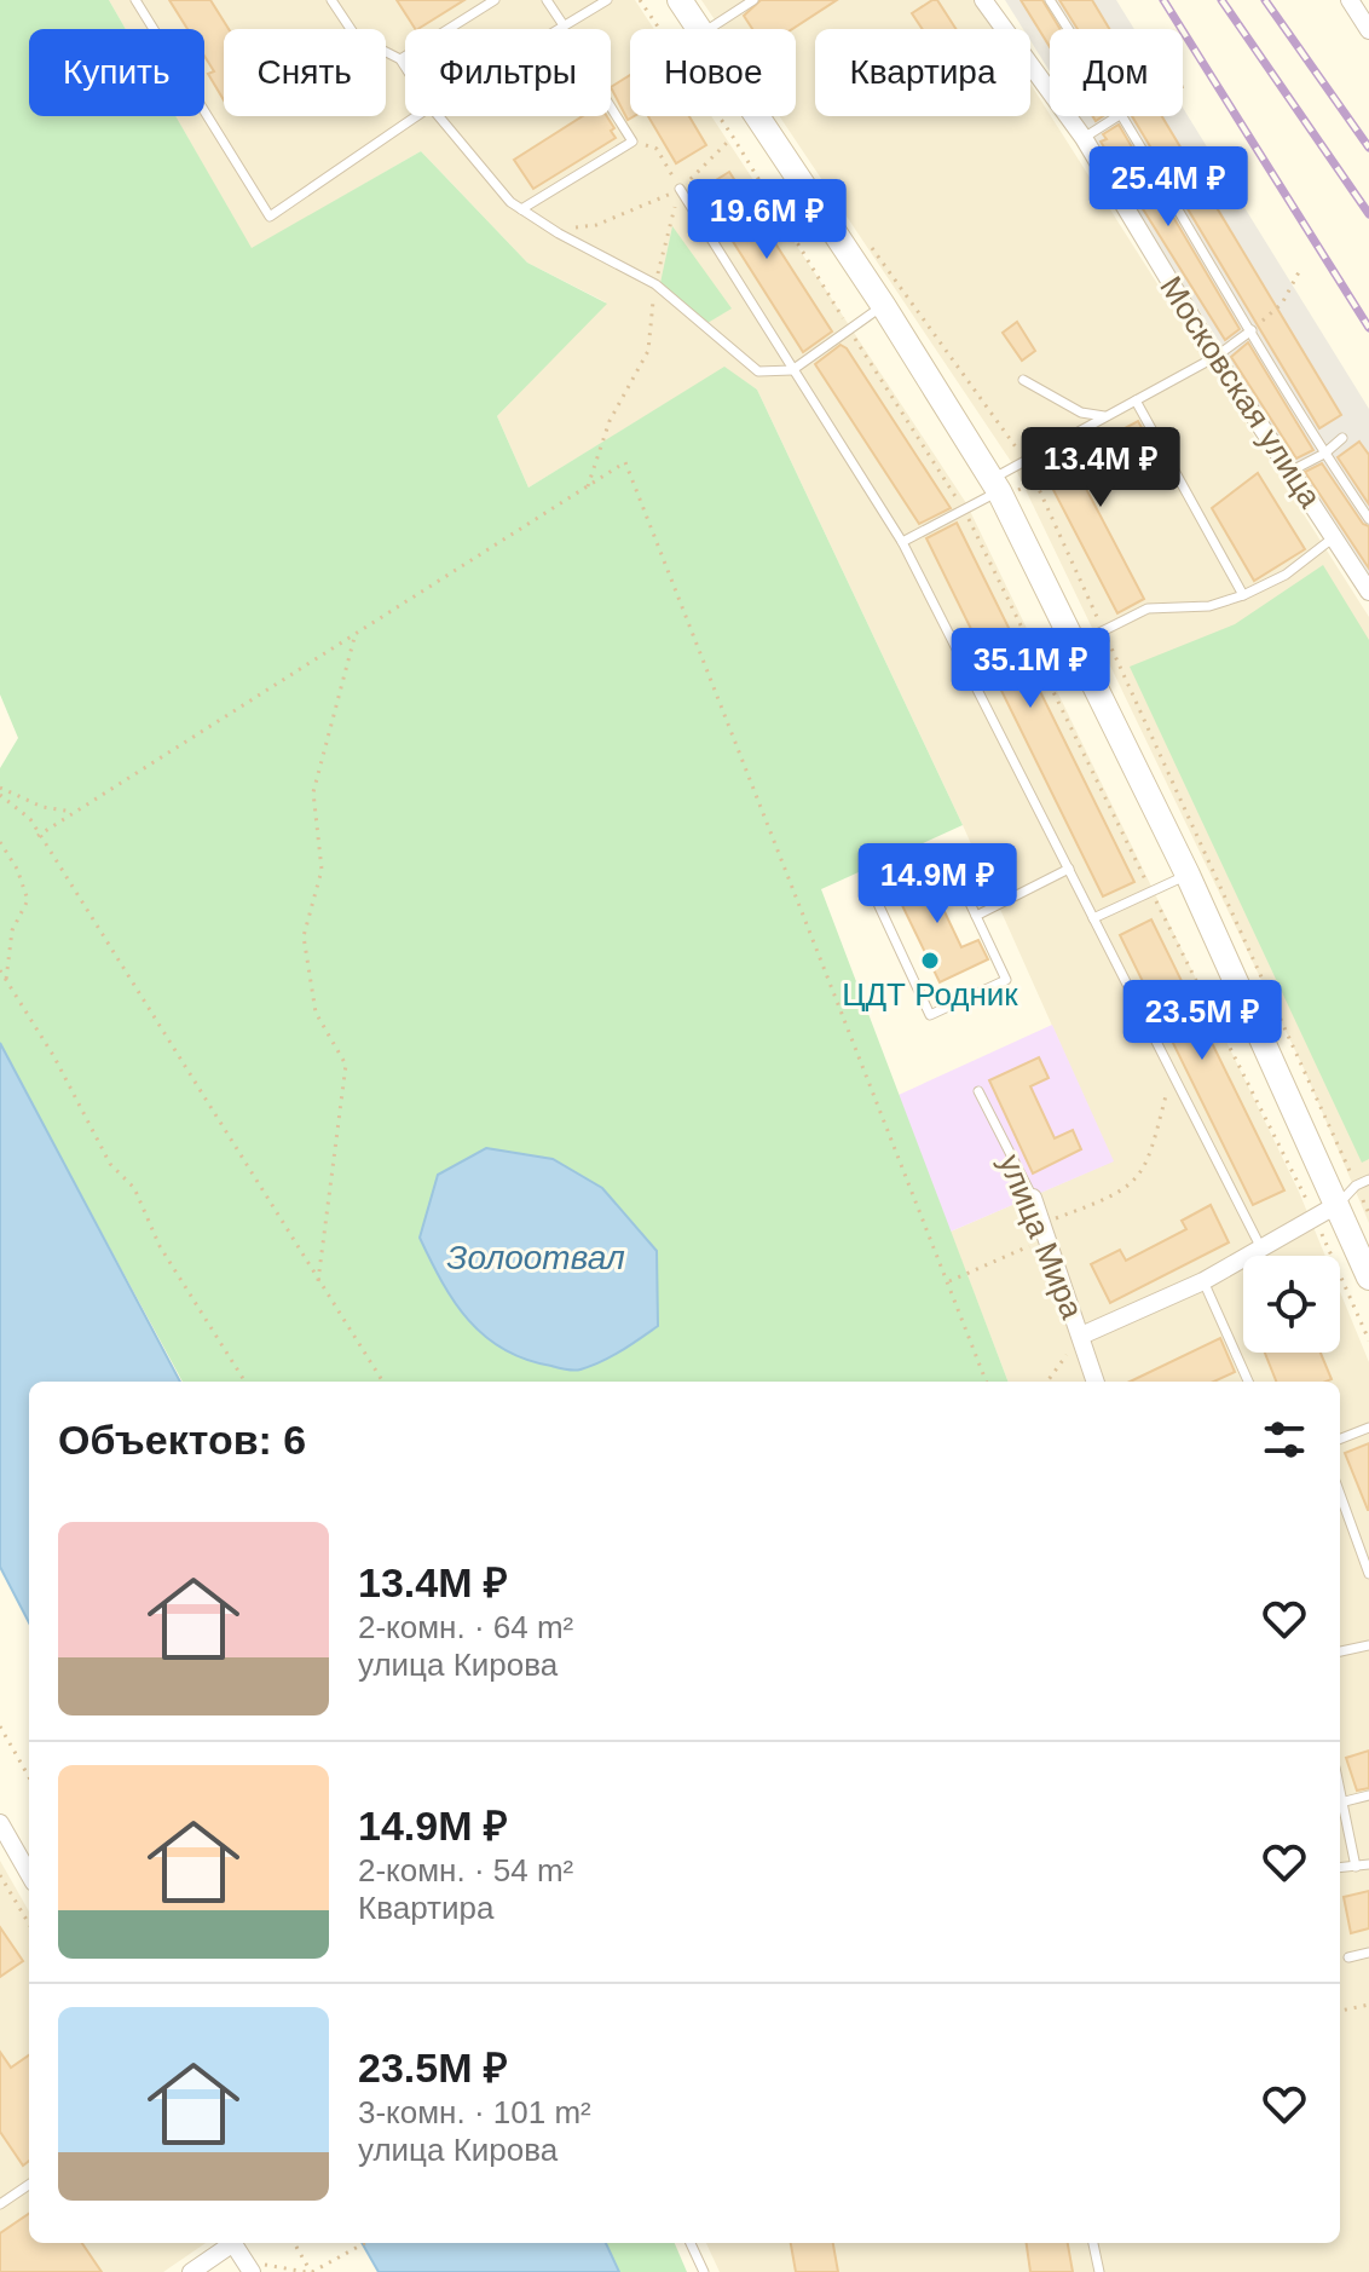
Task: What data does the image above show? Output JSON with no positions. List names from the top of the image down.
{
  "streets": {
    "street": ["Московская улица", "улица Мира"]
  },
  "water": ["Золоотвал"],
  "places": ["ЦДТ Родник"],
  "page": {
    "chip": [
      "Купить",
      "Снять",
      "Фильтры",
      "Новое",
      "Квартира",
      "Дом"
    ],
    "price": [
      "25.4M ₽",
      "19.6M ₽",
      "13.4M ₽",
      "35.1M ₽",
      "14.9M ₽",
      "23.5M ₽"
    ],
    "heading": "Объектов: 6",
    "list": [
      {
        "name": "13.4M ₽",
        "note": "2-комн. · 64 m² · улица Кирова"
      },
      {
        "name": "14.9M ₽",
        "note": "2-комн. · 54 m² · Квартира"
      },
      {
        "name": "23.5M ₽",
        "note": "3-комн. · 101 m² · улица Кирова"
      }
    ]
  }
}
